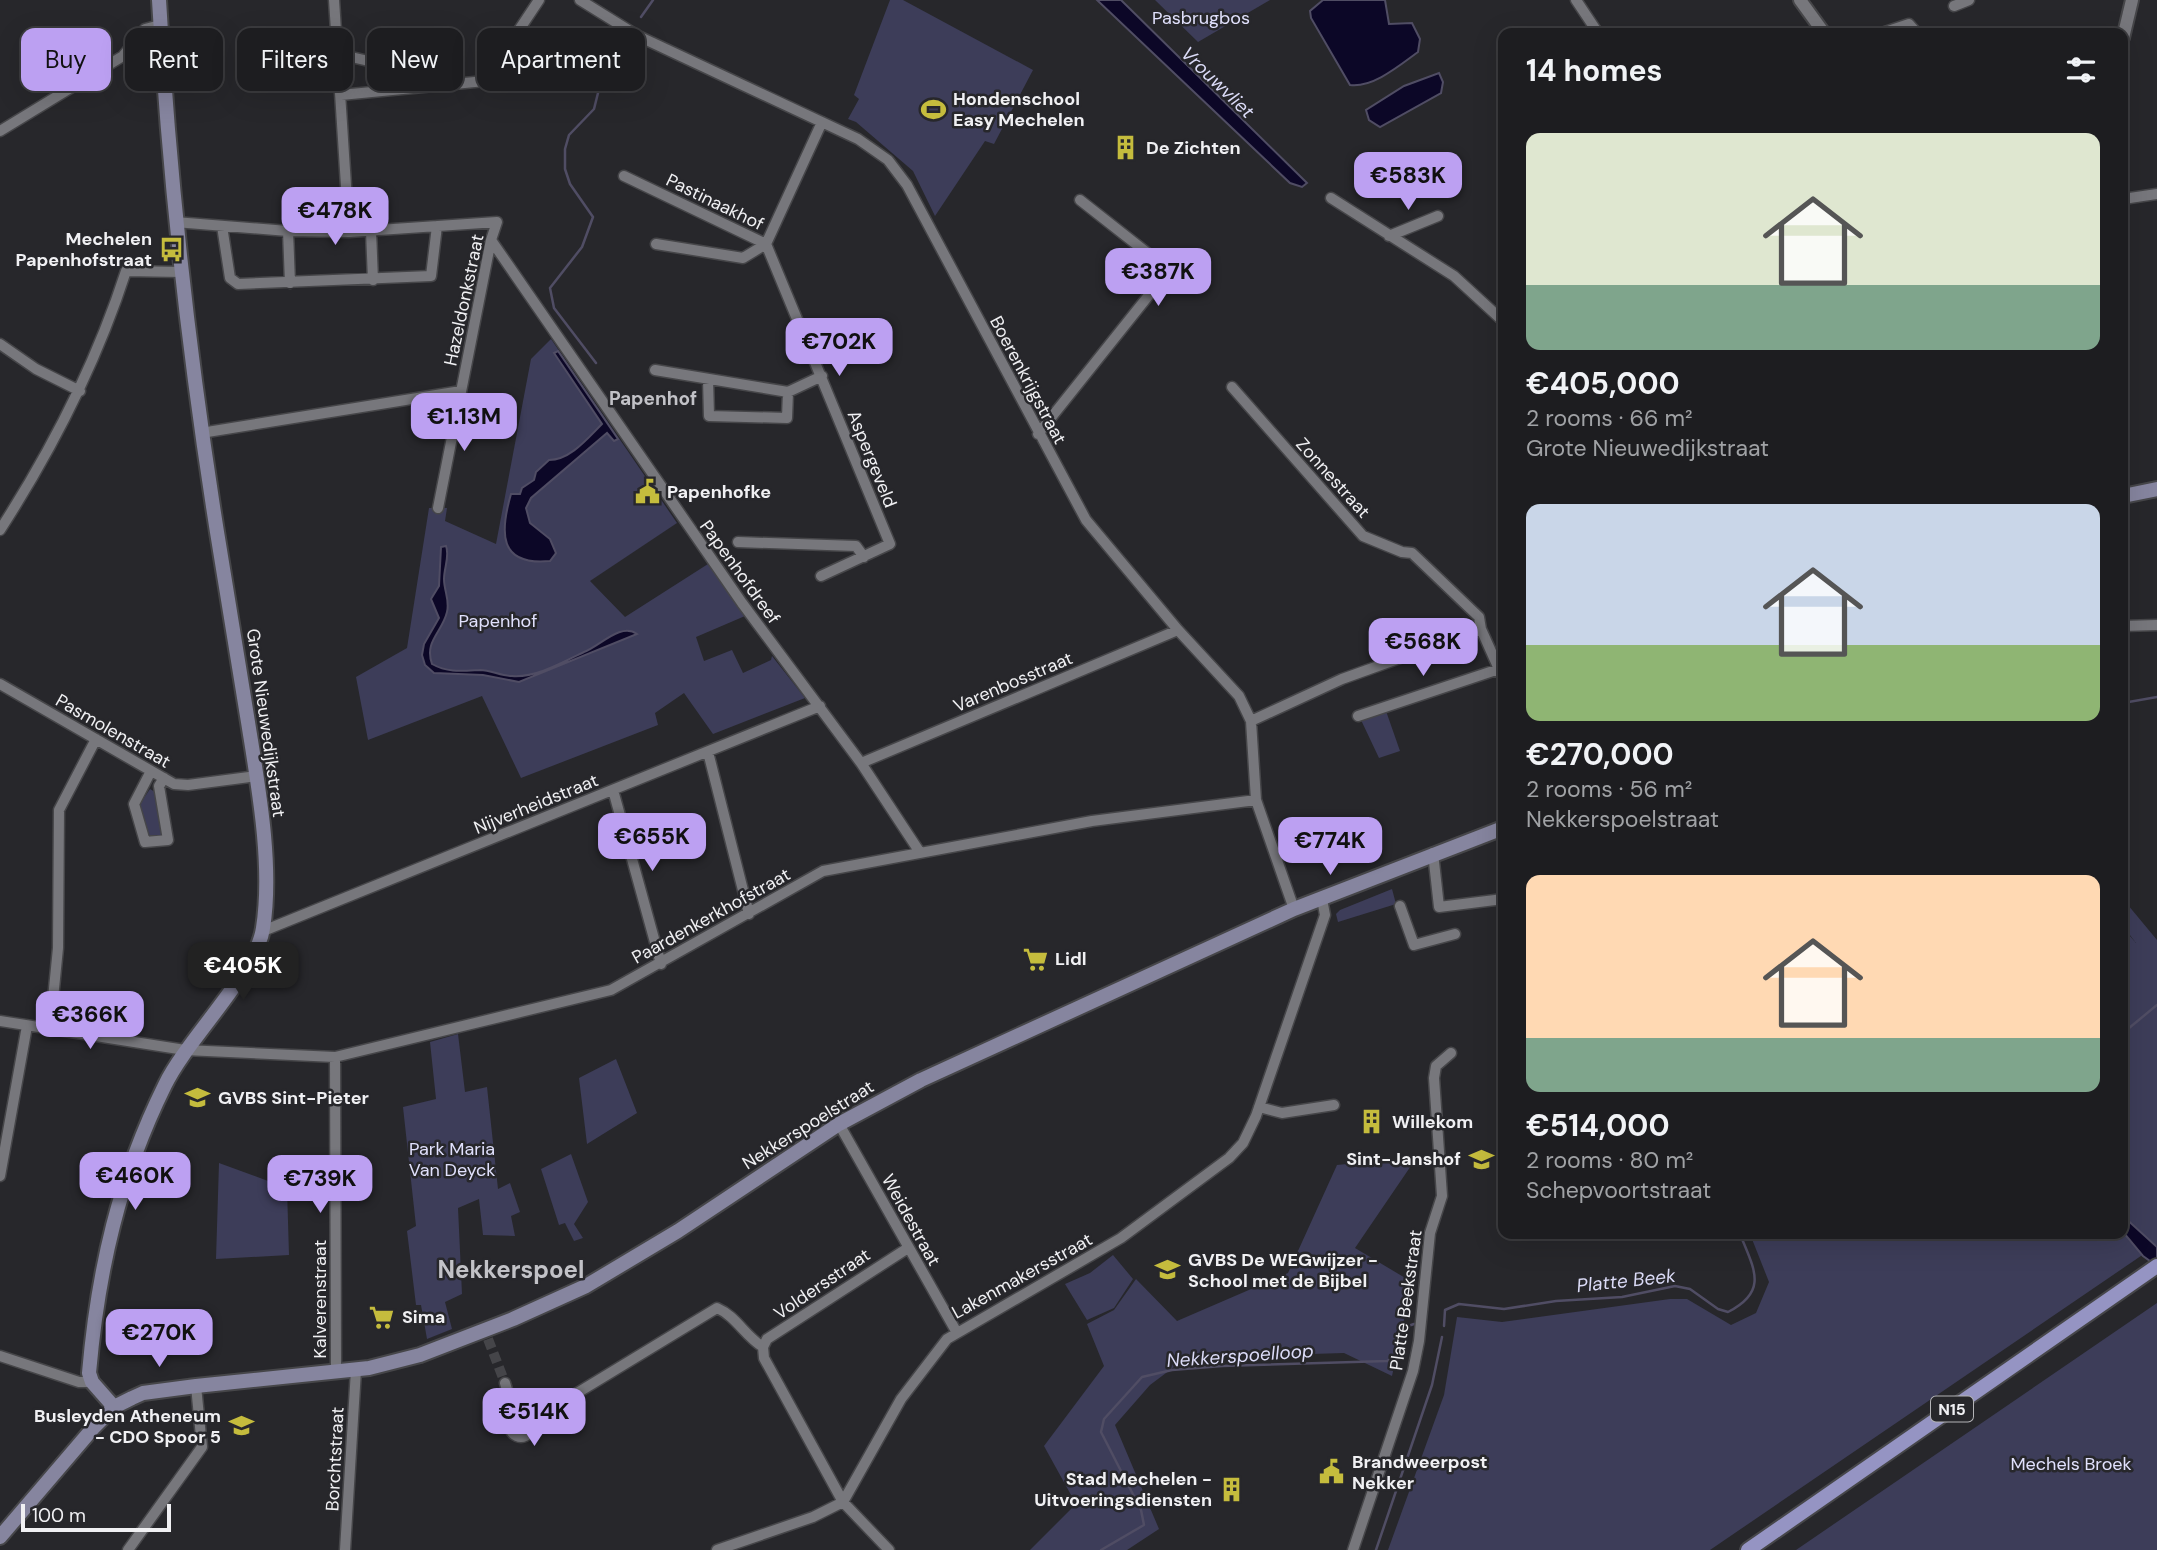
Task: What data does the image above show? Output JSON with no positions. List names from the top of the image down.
{
  "streets": {
    "main road": ["Grote Nieuwedijkstraat", "Nekkerspoelstraat", "N15"],
    "street": [
      "Pastinaakhof",
      "Hazeldonkstraat",
      "Boerenkrijgstraat",
      "Aspergeveld",
      "Zonnestraat",
      "Papenhofdreef",
      "Varenbosstraat",
      "Pasmolenstraat",
      "Nijverheidstraat",
      "Paardenkerkhofstraat",
      "Weidestraat",
      "Lakenmakersstraat",
      "Voldersstraat",
      "Kalverenstraat",
      "Platte Beekstraat",
      "Borchtstraat"
    ]
  },
  "crossings": [
    ["Pastinaakhof", "Aspergeveld"],
    ["Hazeldonkstraat", "Papenhofdreef"],
    ["Boerenkrijgstraat", "Varenbosstraat"],
    ["Boerenkrijgstraat", "Paardenkerkhofstraat"],
    ["Boerenkrijgstraat", "Nekkerspoelstraat"],
    ["Papenhofdreef", "Varenbosstraat"],
    ["Papenhofdreef", "Nijverheidstraat"],
    ["Papenhofdreef", "Paardenkerkhofstraat"],
    ["Grote Nieuwedijkstraat", "Pasmolenstraat"],
    ["Grote Nieuwedijkstraat", "Nijverheidstraat"],
    ["Grote Nieuwedijkstraat", "Paardenkerkhofstraat"],
    ["Paardenkerkhofstraat", "Kalverenstraat"],
    ["Nekkerspoelstraat", "Weidestraat"],
    ["Nekkerspoelstraat", "Lakenmakersstraat"],
    ["Nekkerspoelstraat", "Kalverenstraat"],
    ["Nekkerspoelstraat", "Borchtstraat"],
    ["Weidestraat", "Lakenmakersstraat"],
    ["Weidestraat", "Voldersstraat"]
  ],
  "districts": ["Papenhof", "Nekkerspoel"],
  "water": ["Vrouwvliet", "Platte Beek", "Nekkerspoelloop"],
  "parks": [
    "Pasbrugbos",
    "Papenhof",
    "Park Maria Van Deyck",
    "Mechels Broek"
  ],
  "places": {
    "sports": ["Hondenschool Easy Mechelen"],
    "building": ["De Zichten", "Willekom", "Stad Mechelen - Uitvoeringsdiensten"],
    "bus stop": ["Mechelen Papenhofstraat"],
    "public building": ["Papenhofke", "Brandweerpost Nekker"],
    "supermarket": ["Lidl", "Sima"],
    "school or university": [
      "GVBS Sint-Pieter",
      "Sint-Janshof",
      "GVBS De WEGwijzer - School met de Bijbel",
      "Busleyden Atheneum - CDO Spoor 5"
    ]
  },
  "scale_bar": "100 m",
  "page": {
    "chip": [
      "Buy",
      "Rent",
      "Filters",
      "New",
      "Apartment"
    ],
    "heading": "14 homes",
    "list": [
      {
        "name": "€405,000",
        "note": "2 rooms · 66 m² · Grote Nieuwedijkstraat"
      },
      {
        "name": "€270,000",
        "note": "2 rooms · 56 m² · Nekkerspoelstraat"
      },
      {
        "name": "€514,000",
        "note": "2 rooms · 80 m² · Schepvoortstraat"
      }
    ],
    "price": [
      "€583K",
      "€478K",
      "€387K",
      "€702K",
      "€1.13M",
      "€568K",
      "€655K",
      "€774K",
      "€405K",
      "€366K",
      "€460K",
      "€739K",
      "€270K",
      "€514K"
    ],
    "scale": "100 m"
  }
}
